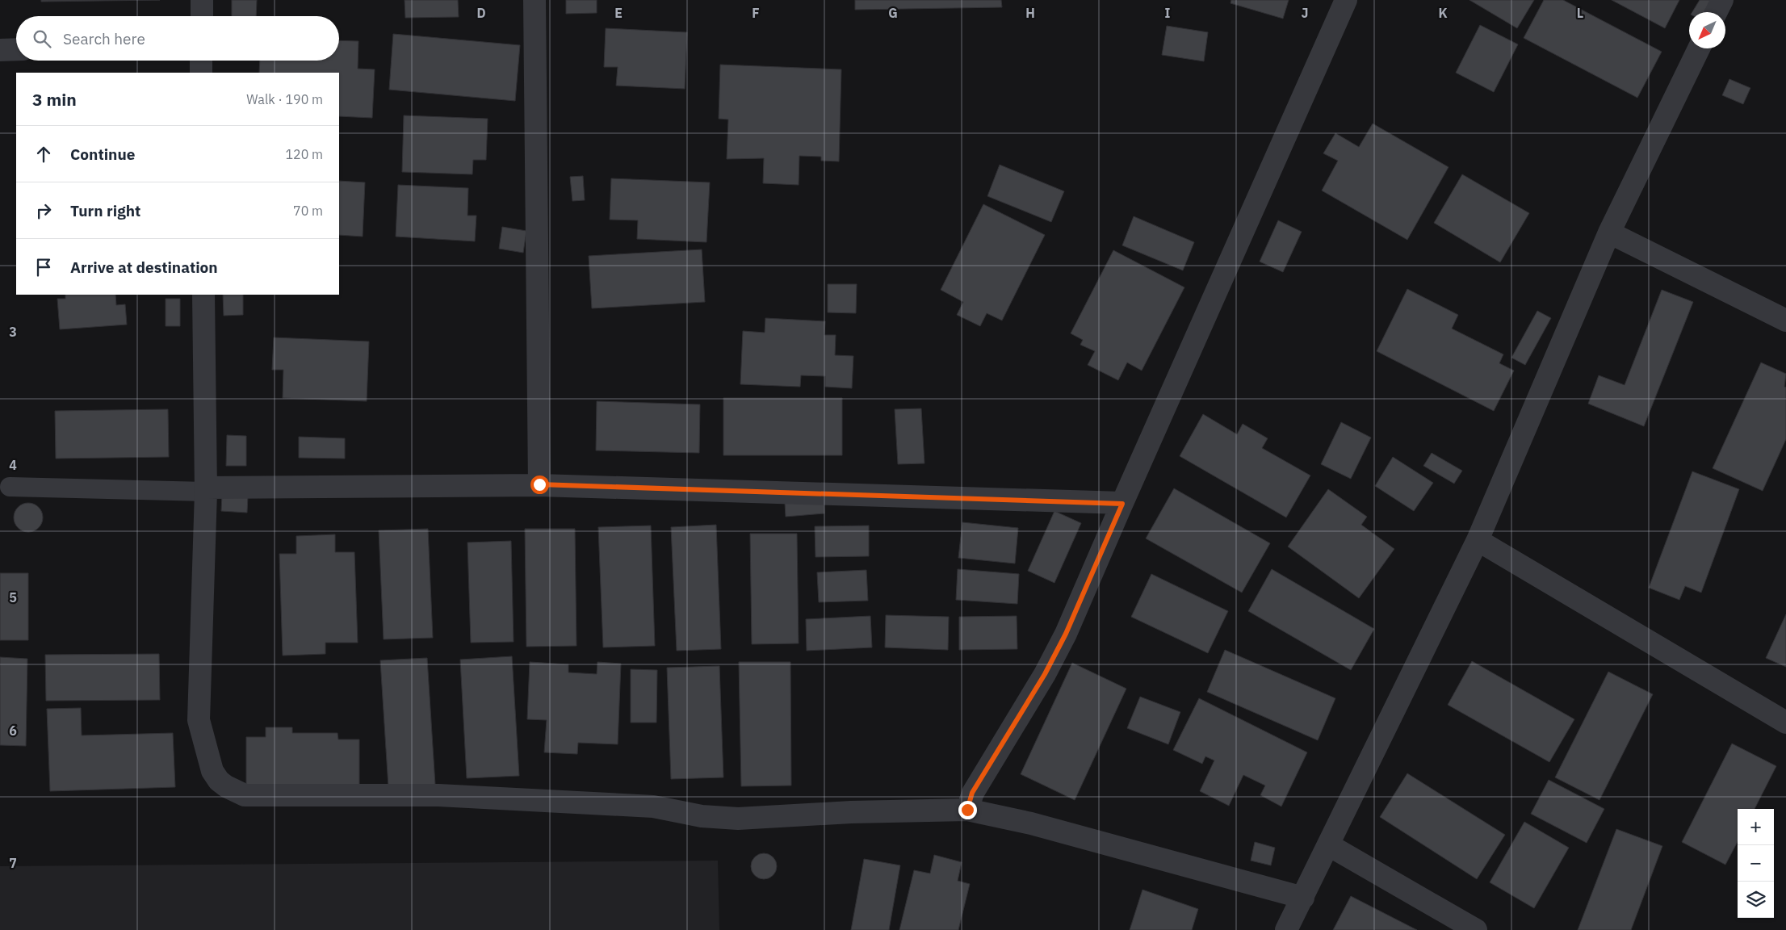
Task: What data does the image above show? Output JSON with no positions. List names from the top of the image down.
{
  "north": "bottom left",
  "page": {
    "search": "Search here",
    "heading": ["3 min", "Walk · 190 m"],
    "list": [
      ["Continue", "120 m"],
      ["Turn right", "70 m"],
      "Arrive at destination"
    ],
    "map_buttons": ["+", "−"]
  },
  "grid": {
    "columns": [
      "D",
      "E",
      "F",
      "G",
      "H",
      "I",
      "J",
      "K",
      "L"
    ],
    "rows": [
      "3",
      "4",
      "5",
      "6",
      "7"
    ]
  }
}
